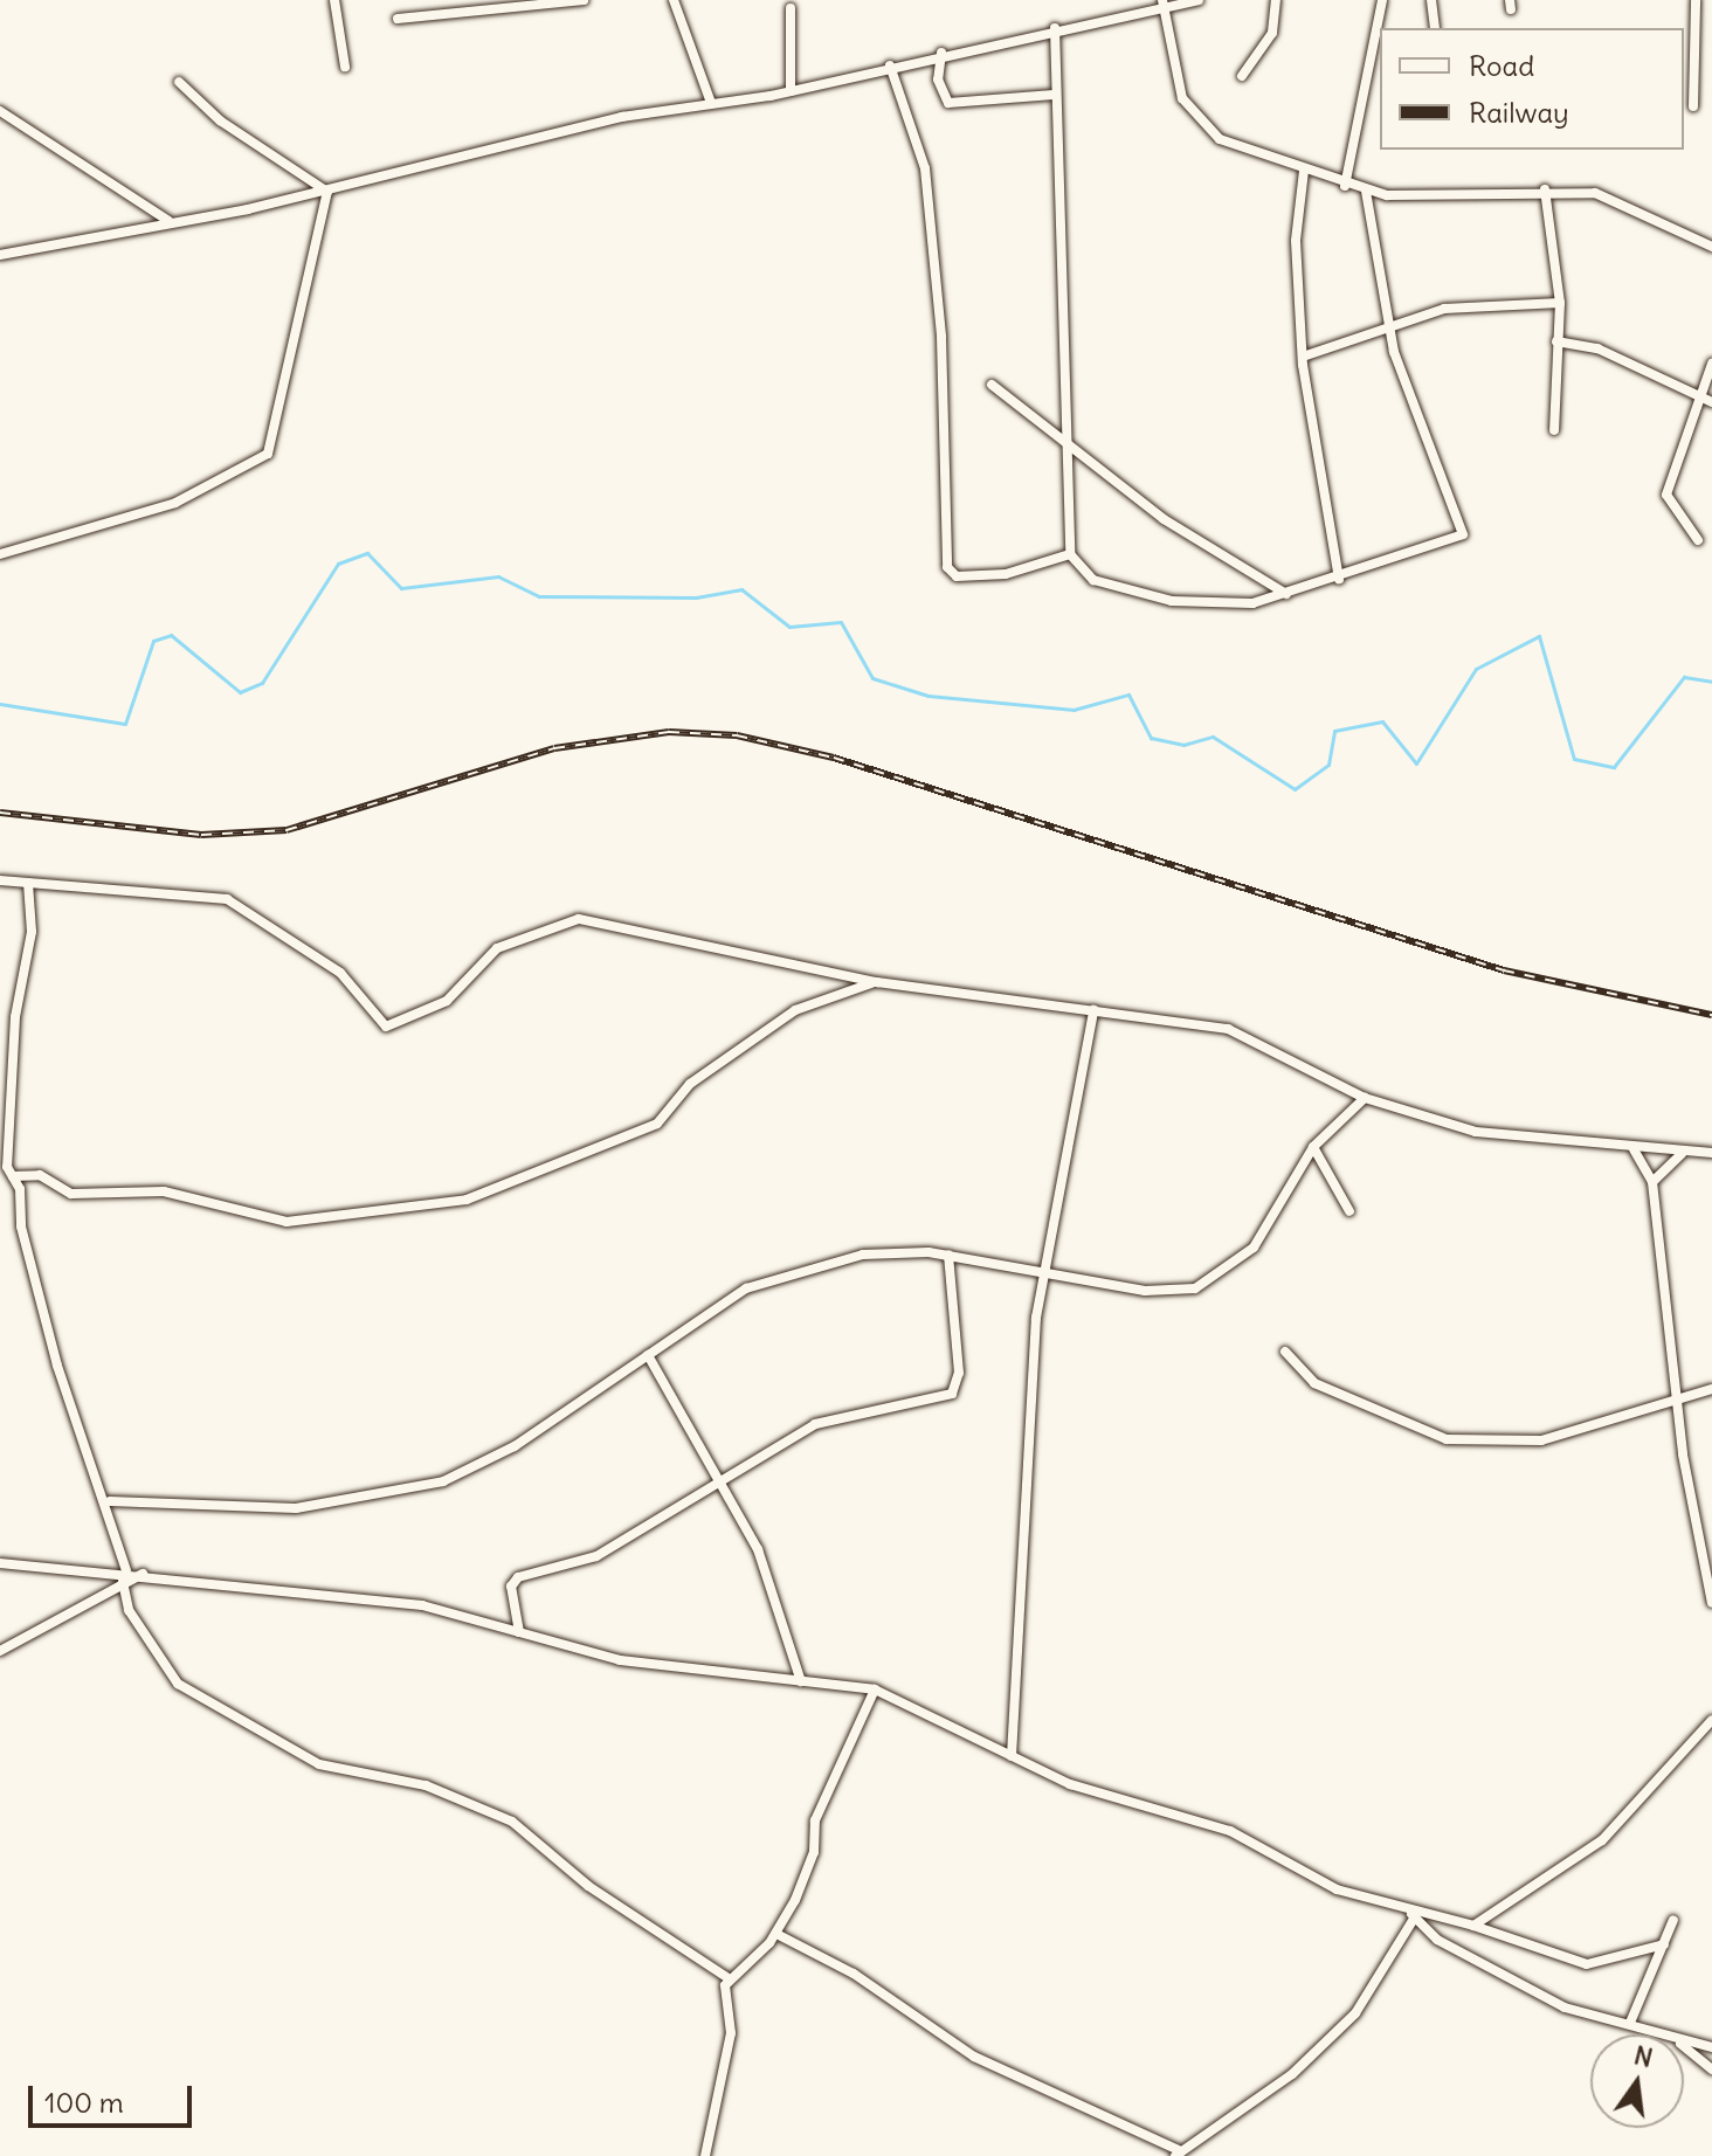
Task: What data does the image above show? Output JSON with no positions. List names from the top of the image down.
{
  "legend": ["Road", "Railway"],
  "scale_bar": "100 m",
  "north": "top"
}
